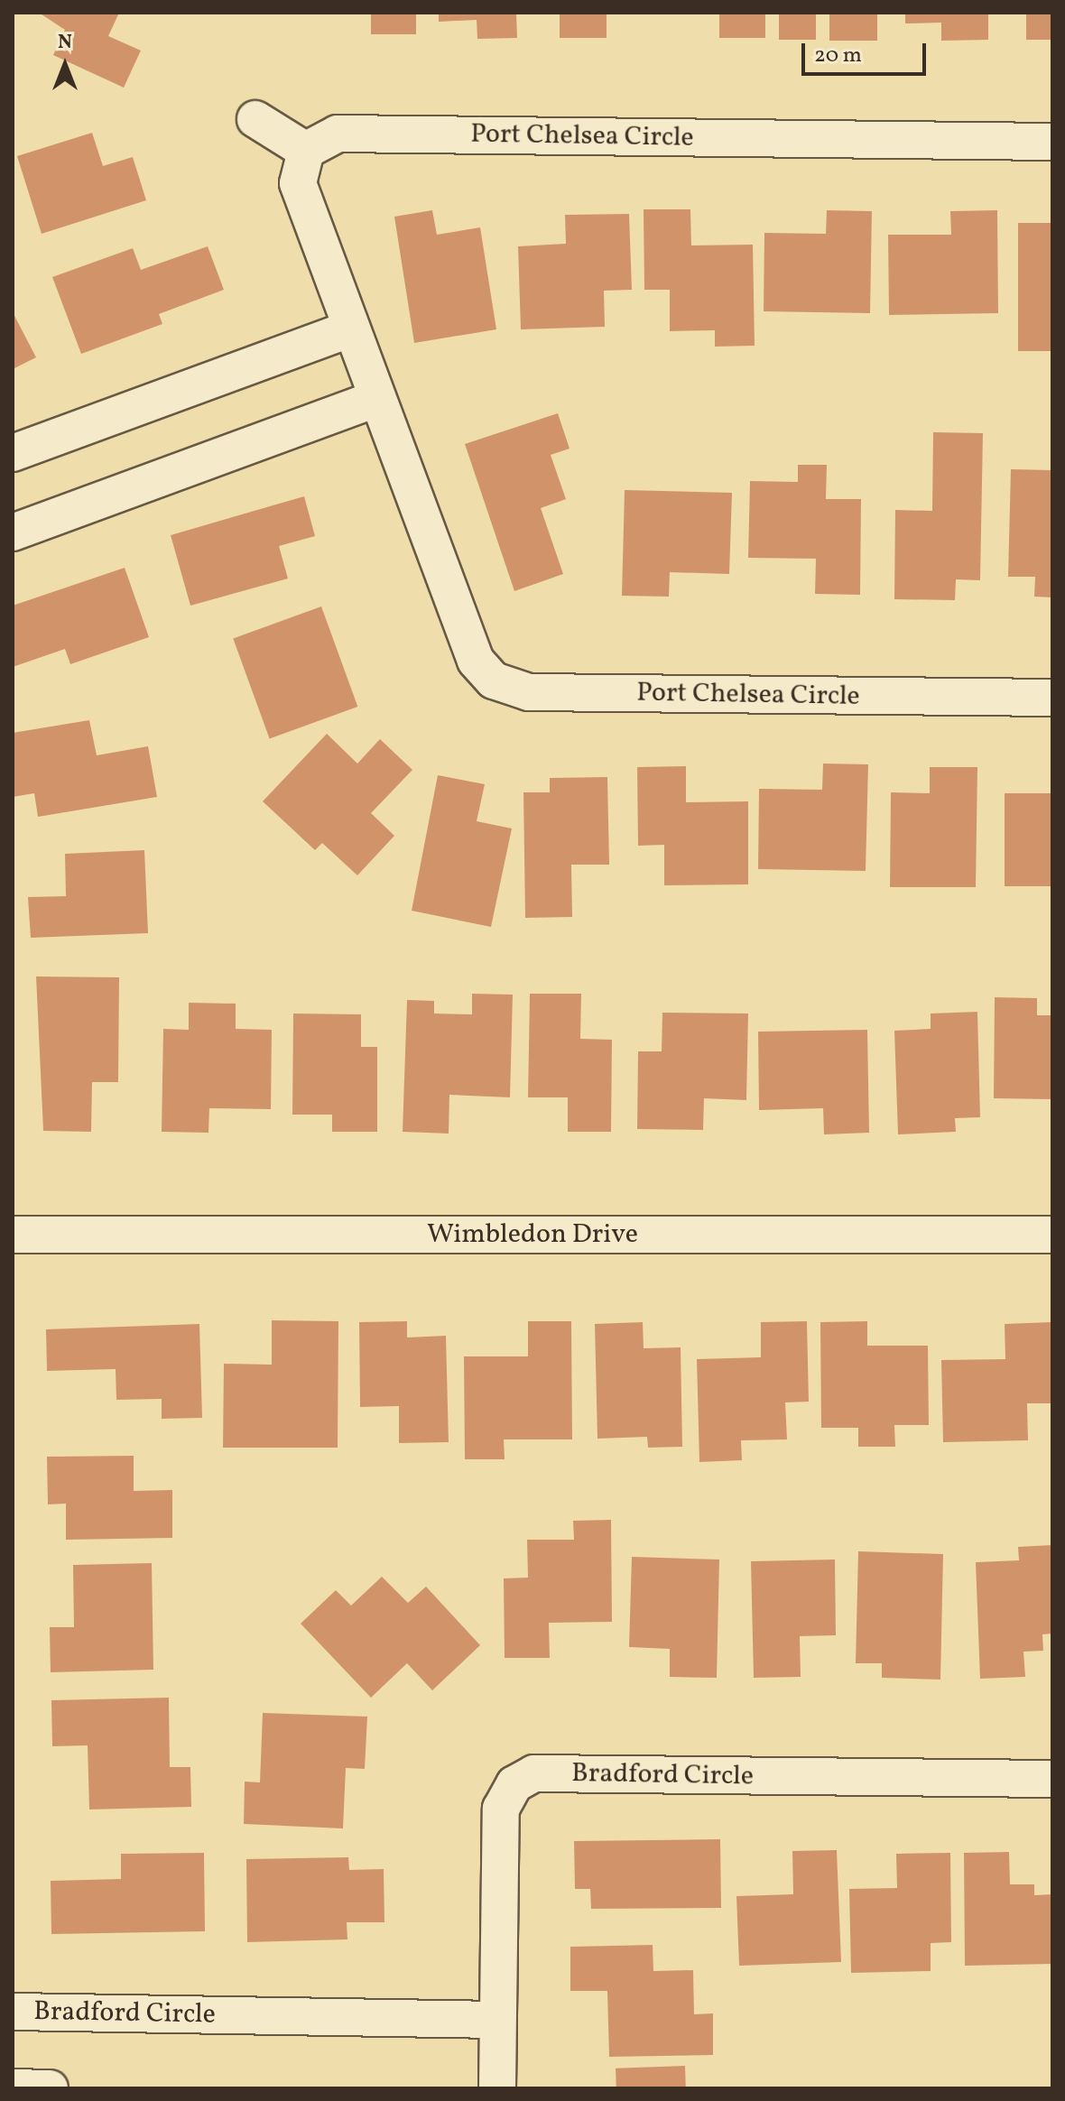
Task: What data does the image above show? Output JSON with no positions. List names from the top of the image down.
{
  "streets": {
    "street": ["Port Chelsea Circle", "Wimbledon Drive", "Bradford Circle"]
  },
  "scale_bar": "20 m",
  "north": "top"
}
